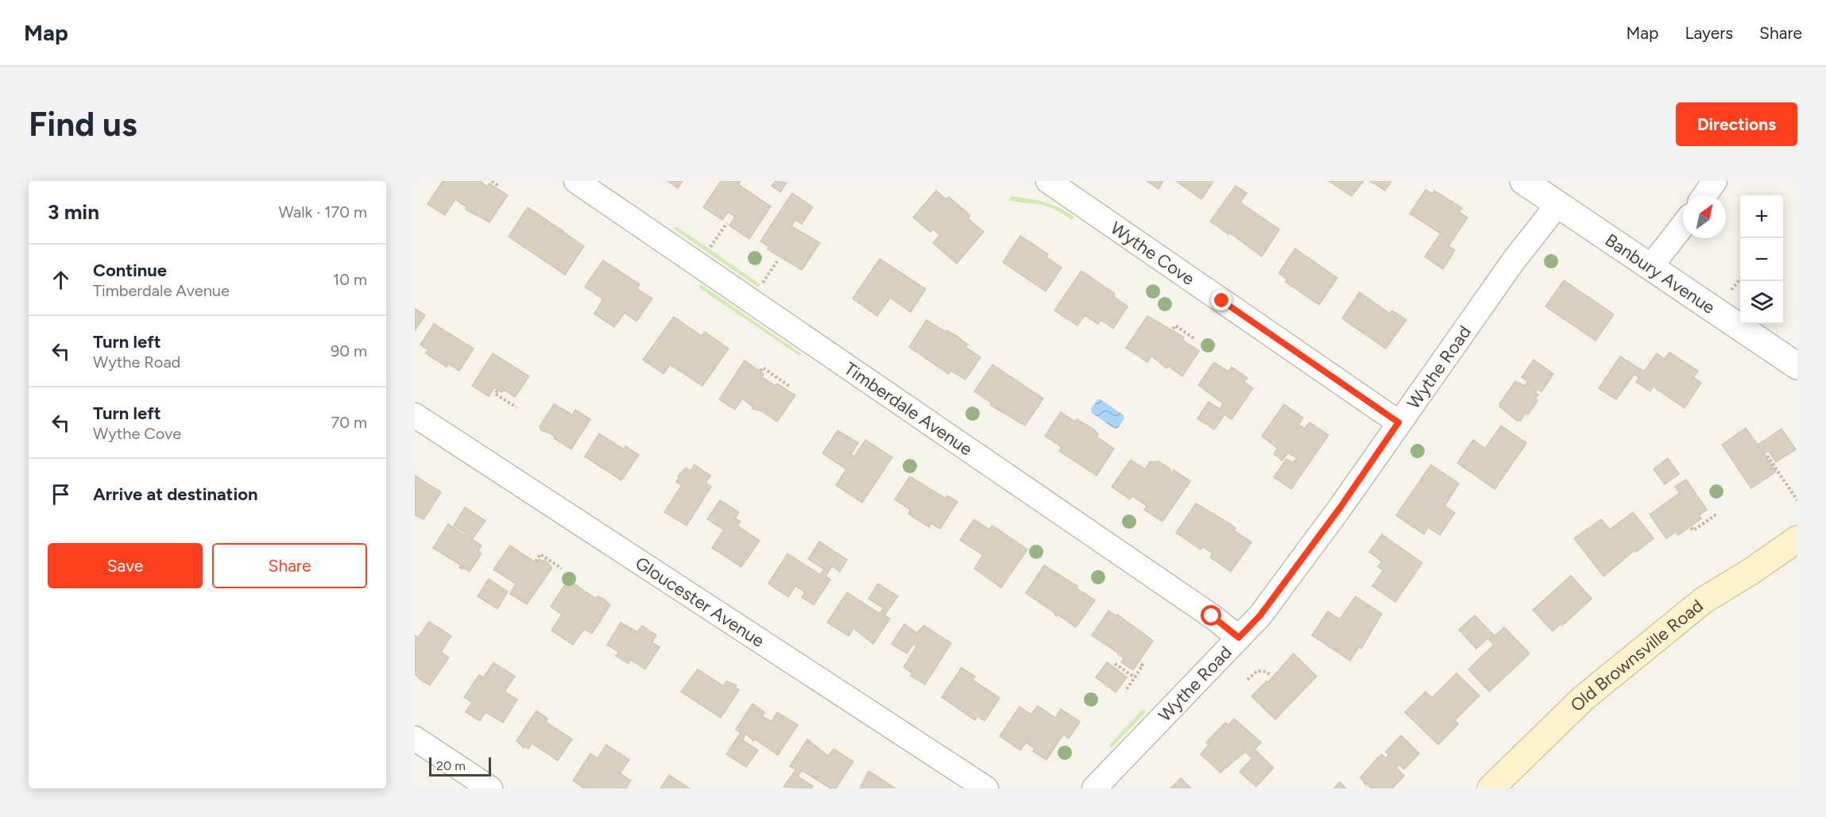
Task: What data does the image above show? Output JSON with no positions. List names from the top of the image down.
{
  "streets": {
    "main road": ["Old Brownsville Road"],
    "street": [
      "Wythe Cove",
      "Banbury Avenue",
      "Wythe Road",
      "Timberdale Avenue",
      "Gloucester Avenue"
    ]
  },
  "crossings": [
    ["Wythe Cove", "Wythe Road"],
    ["Banbury Avenue", "Wythe Road"],
    ["Wythe Road", "Timberdale Avenue"]
  ],
  "scale_bar": "20 m",
  "north": "top right",
  "page": {
    "header": "Map",
    "nav": ["Map", "Layers", "Share"],
    "buttons": [
      "Directions",
      ["Save", "Share"]
    ],
    "title": "Find us",
    "heading": ["3 min", "Walk · 170 m"],
    "map_buttons": ["+", "−"],
    "list": [
      ["Continue", "Timberdale Avenue", "10 m"],
      ["Turn left", "Wythe Road", "90 m"],
      ["Turn left", "Wythe Cove", "70 m"],
      "Arrive at destination"
    ],
    "scale": "20 m"
  }
}
